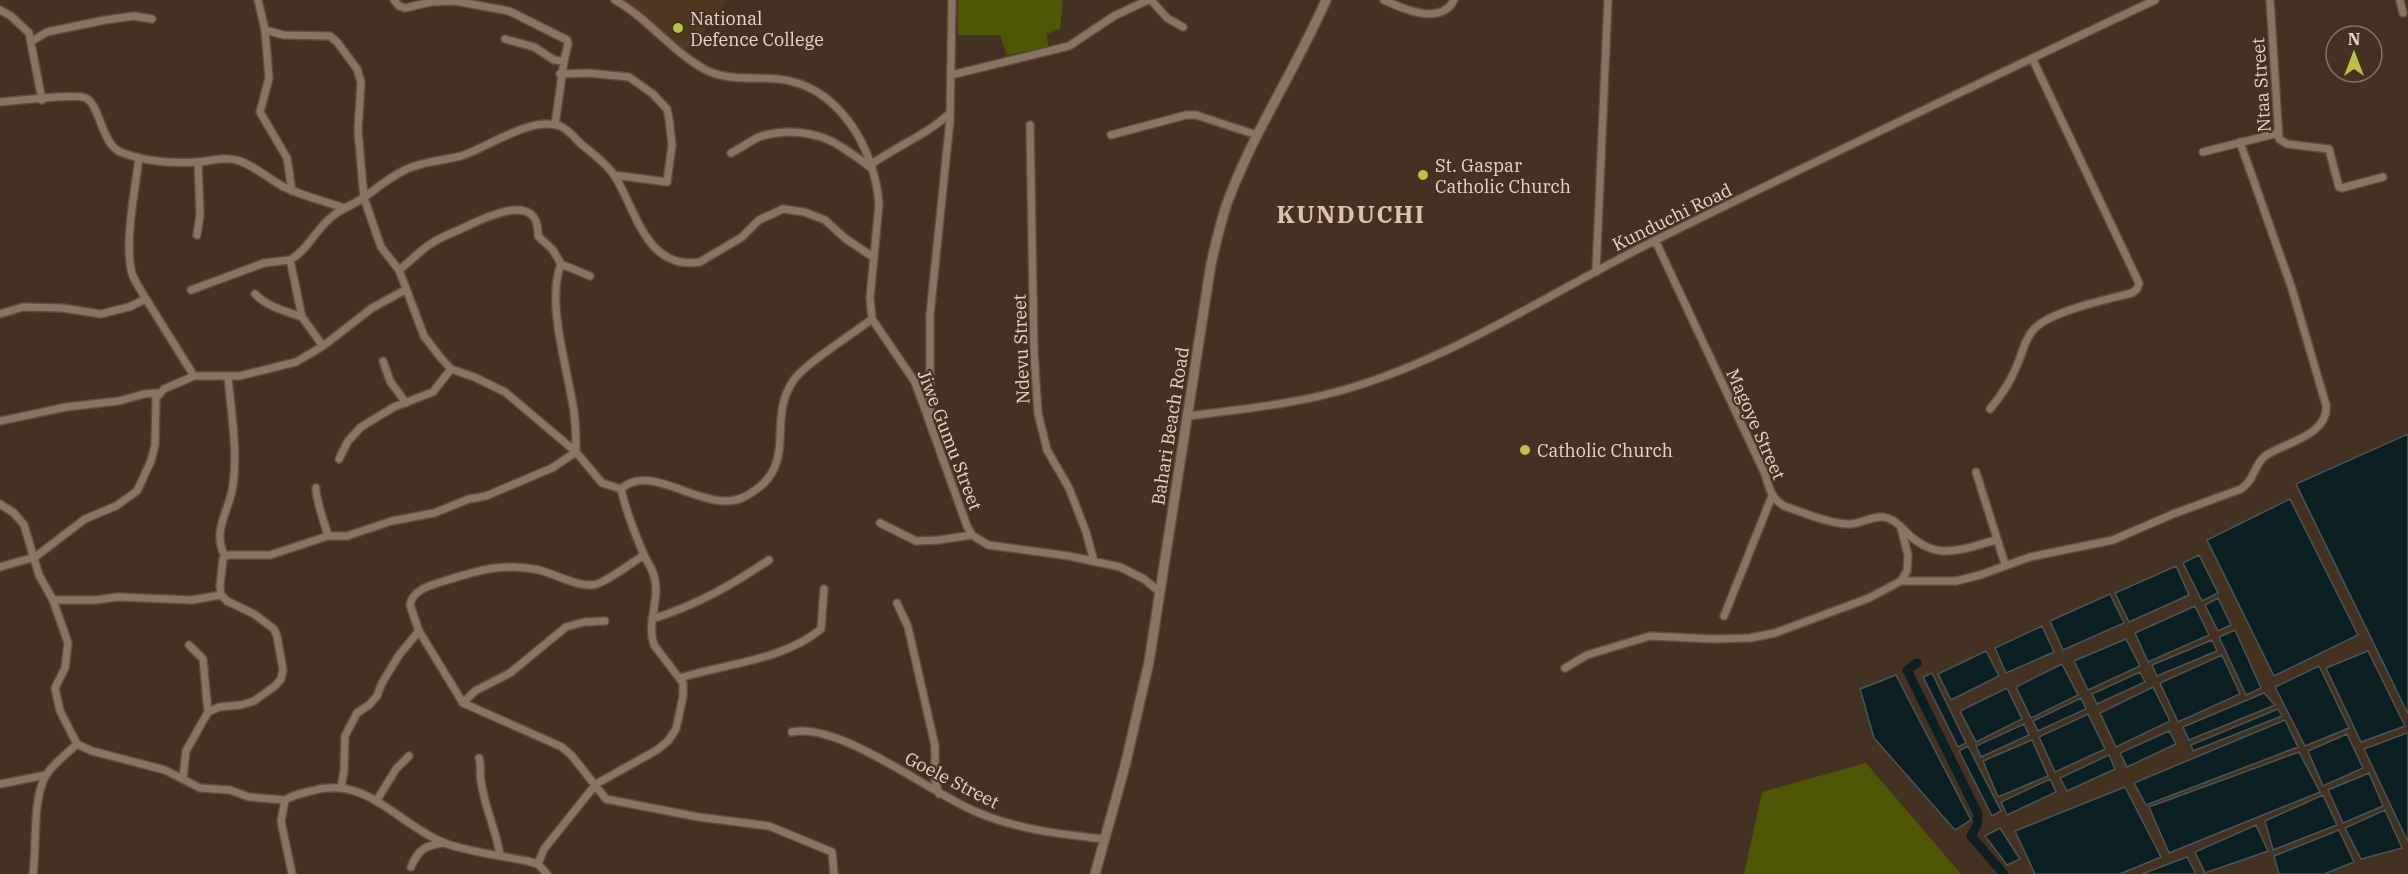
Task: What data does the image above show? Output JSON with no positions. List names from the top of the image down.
{
  "streets": {
    "street": [
      "Ntaa Street",
      "Kunduchi Road",
      "Ndevu Street",
      "Magoye Street",
      "Bahari Beach Road",
      "Jiwe Gumu Street",
      "Goele Street"
    ]
  },
  "crossings": [
    ["Kunduchi Road", "Magoye Street"],
    ["Kunduchi Road", "Bahari Beach Road"],
    ["Ndevu Street", "Jiwe Gumu Street"],
    ["Bahari Beach Road", "Jiwe Gumu Street"],
    ["Bahari Beach Road", "Goele Street"]
  ],
  "districts": ["KUNDUCHI"],
  "places": ["National Defence College", "St. Gaspar Catholic Church", "Catholic Church"],
  "north": "top"
}
